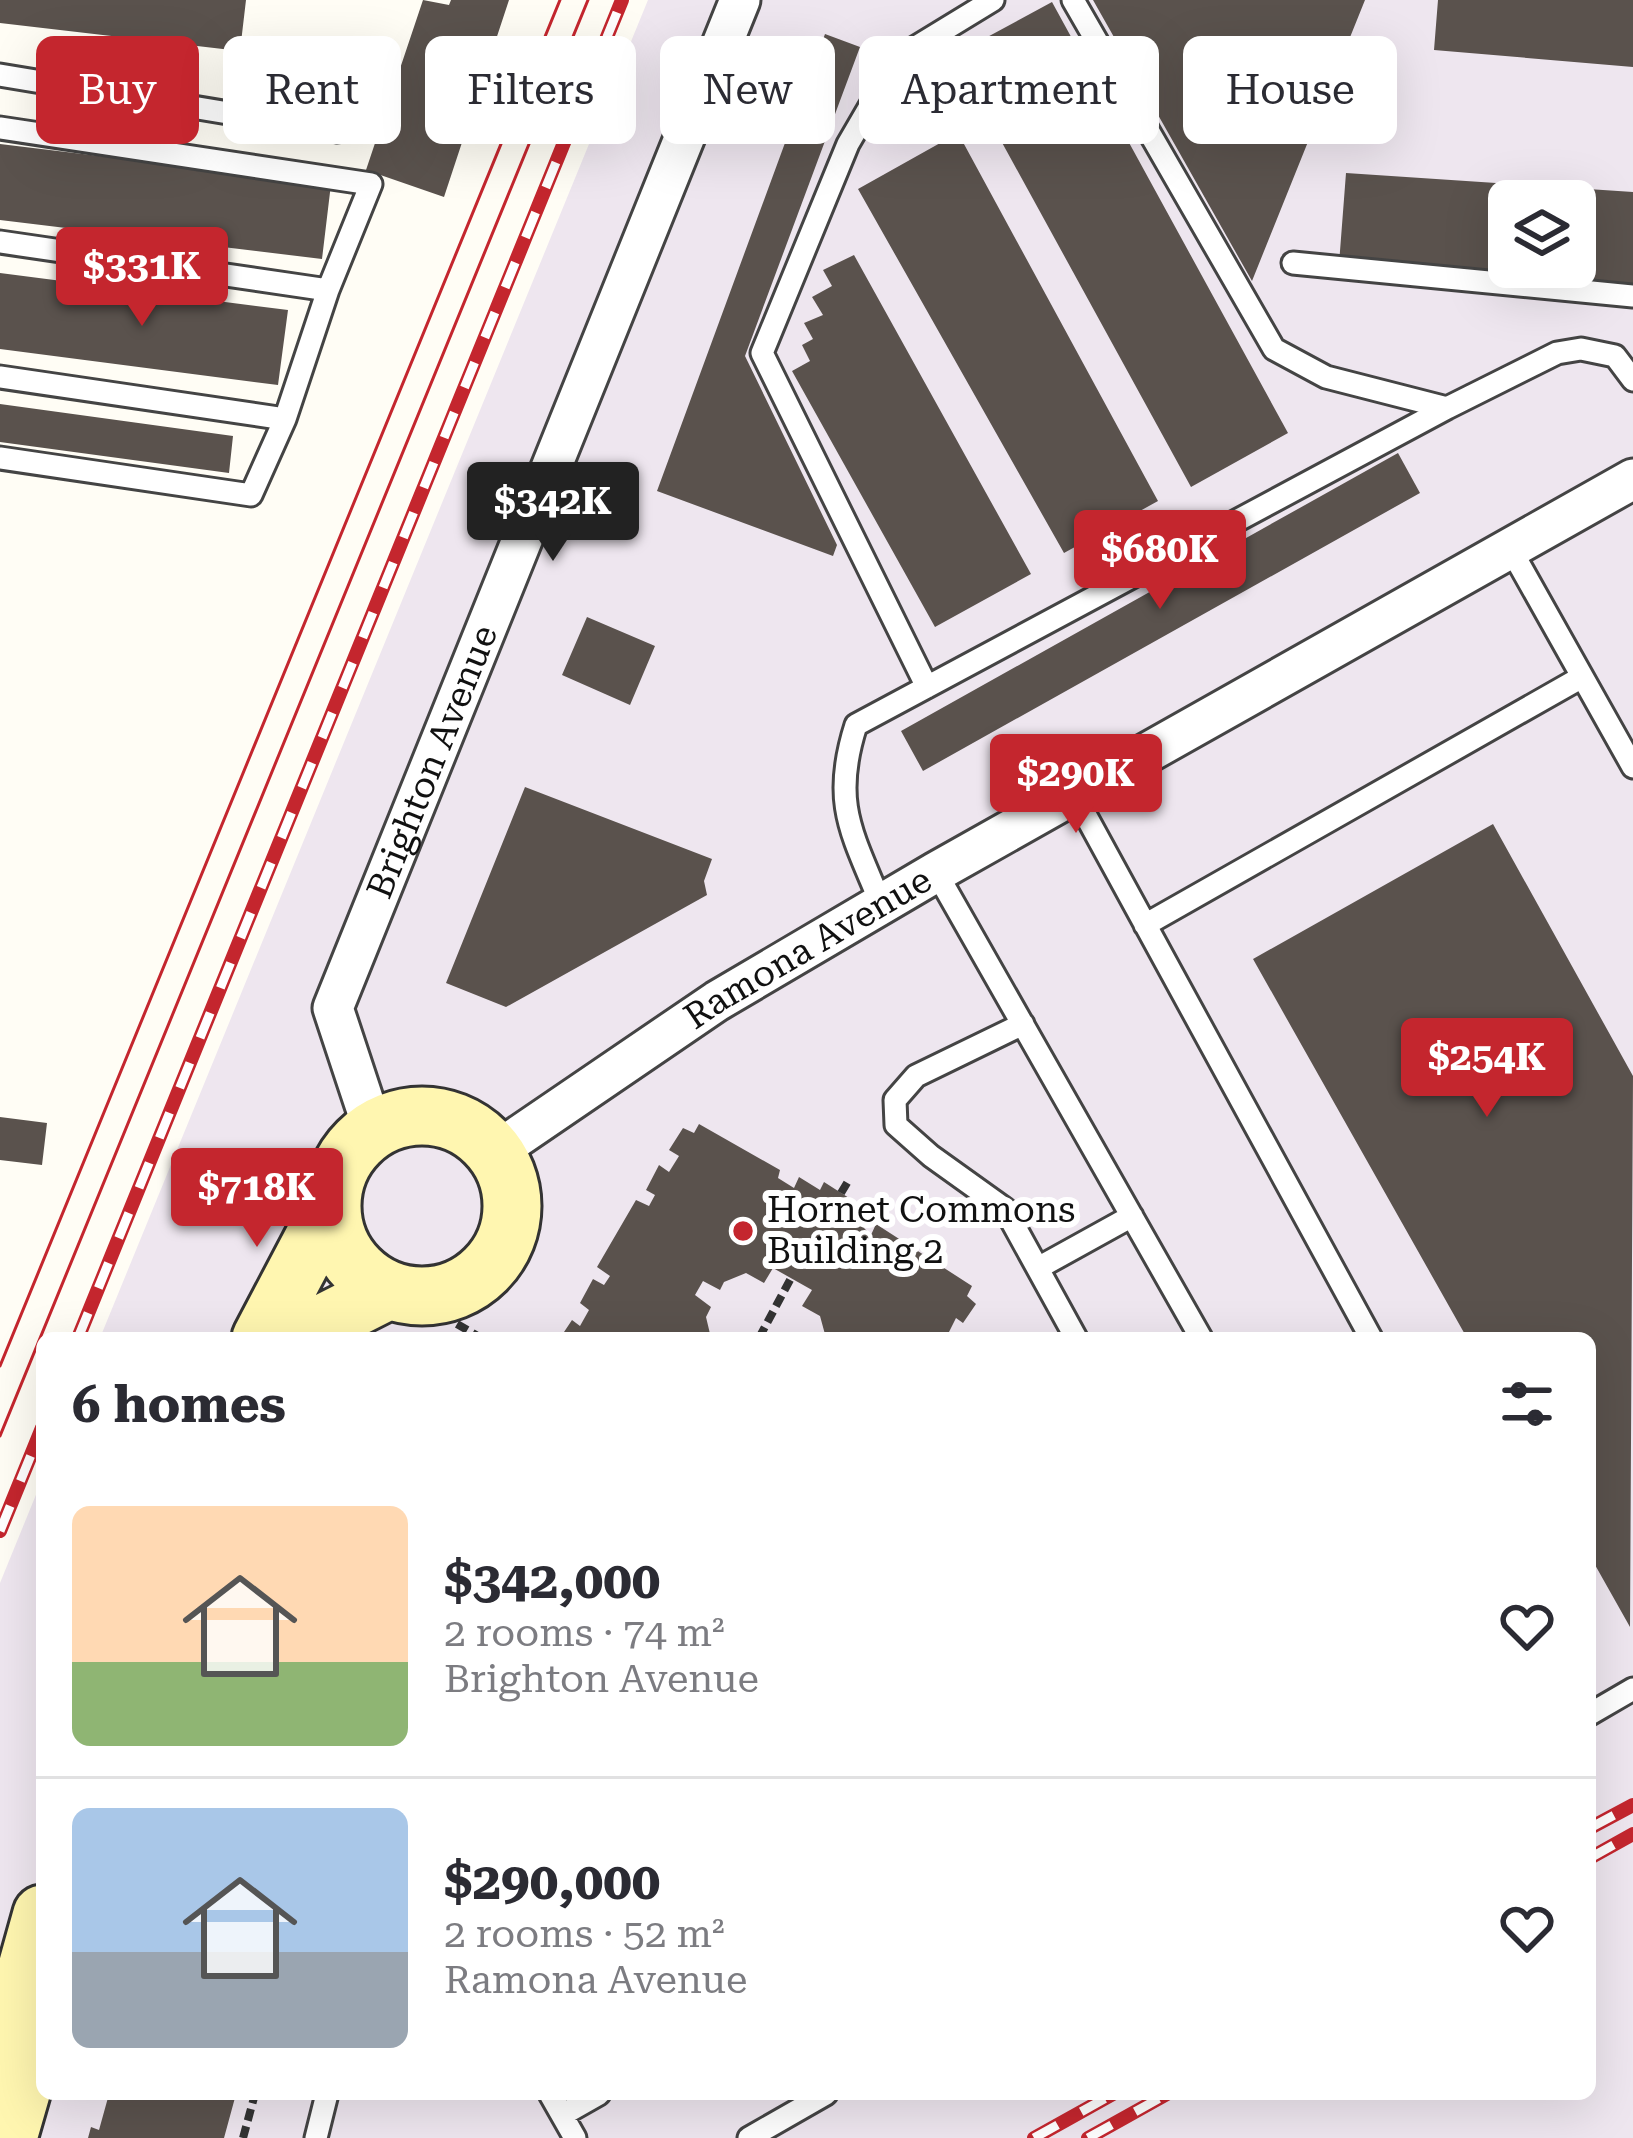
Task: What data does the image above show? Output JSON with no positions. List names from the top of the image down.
{
  "streets": {
    "street": ["Brighton Avenue", "Ramona Avenue"]
  },
  "crossings": [
    ["Brighton Avenue", "Ramona Avenue"]
  ],
  "places": ["Hornet Commons Building 2"],
  "page": {
    "chip": [
      "Buy",
      "Rent",
      "Filters",
      "New",
      "Apartment",
      "House"
    ],
    "price": [
      "$331K",
      "$342K",
      "$680K",
      "$290K",
      "$254K",
      "$718K"
    ],
    "heading": "6 homes",
    "list": [
      {
        "name": "$342,000",
        "note": "2 rooms · 74 m² · Brighton Avenue"
      },
      {
        "name": "$290,000",
        "note": "2 rooms · 52 m² · Ramona Avenue"
      }
    ]
  }
}
